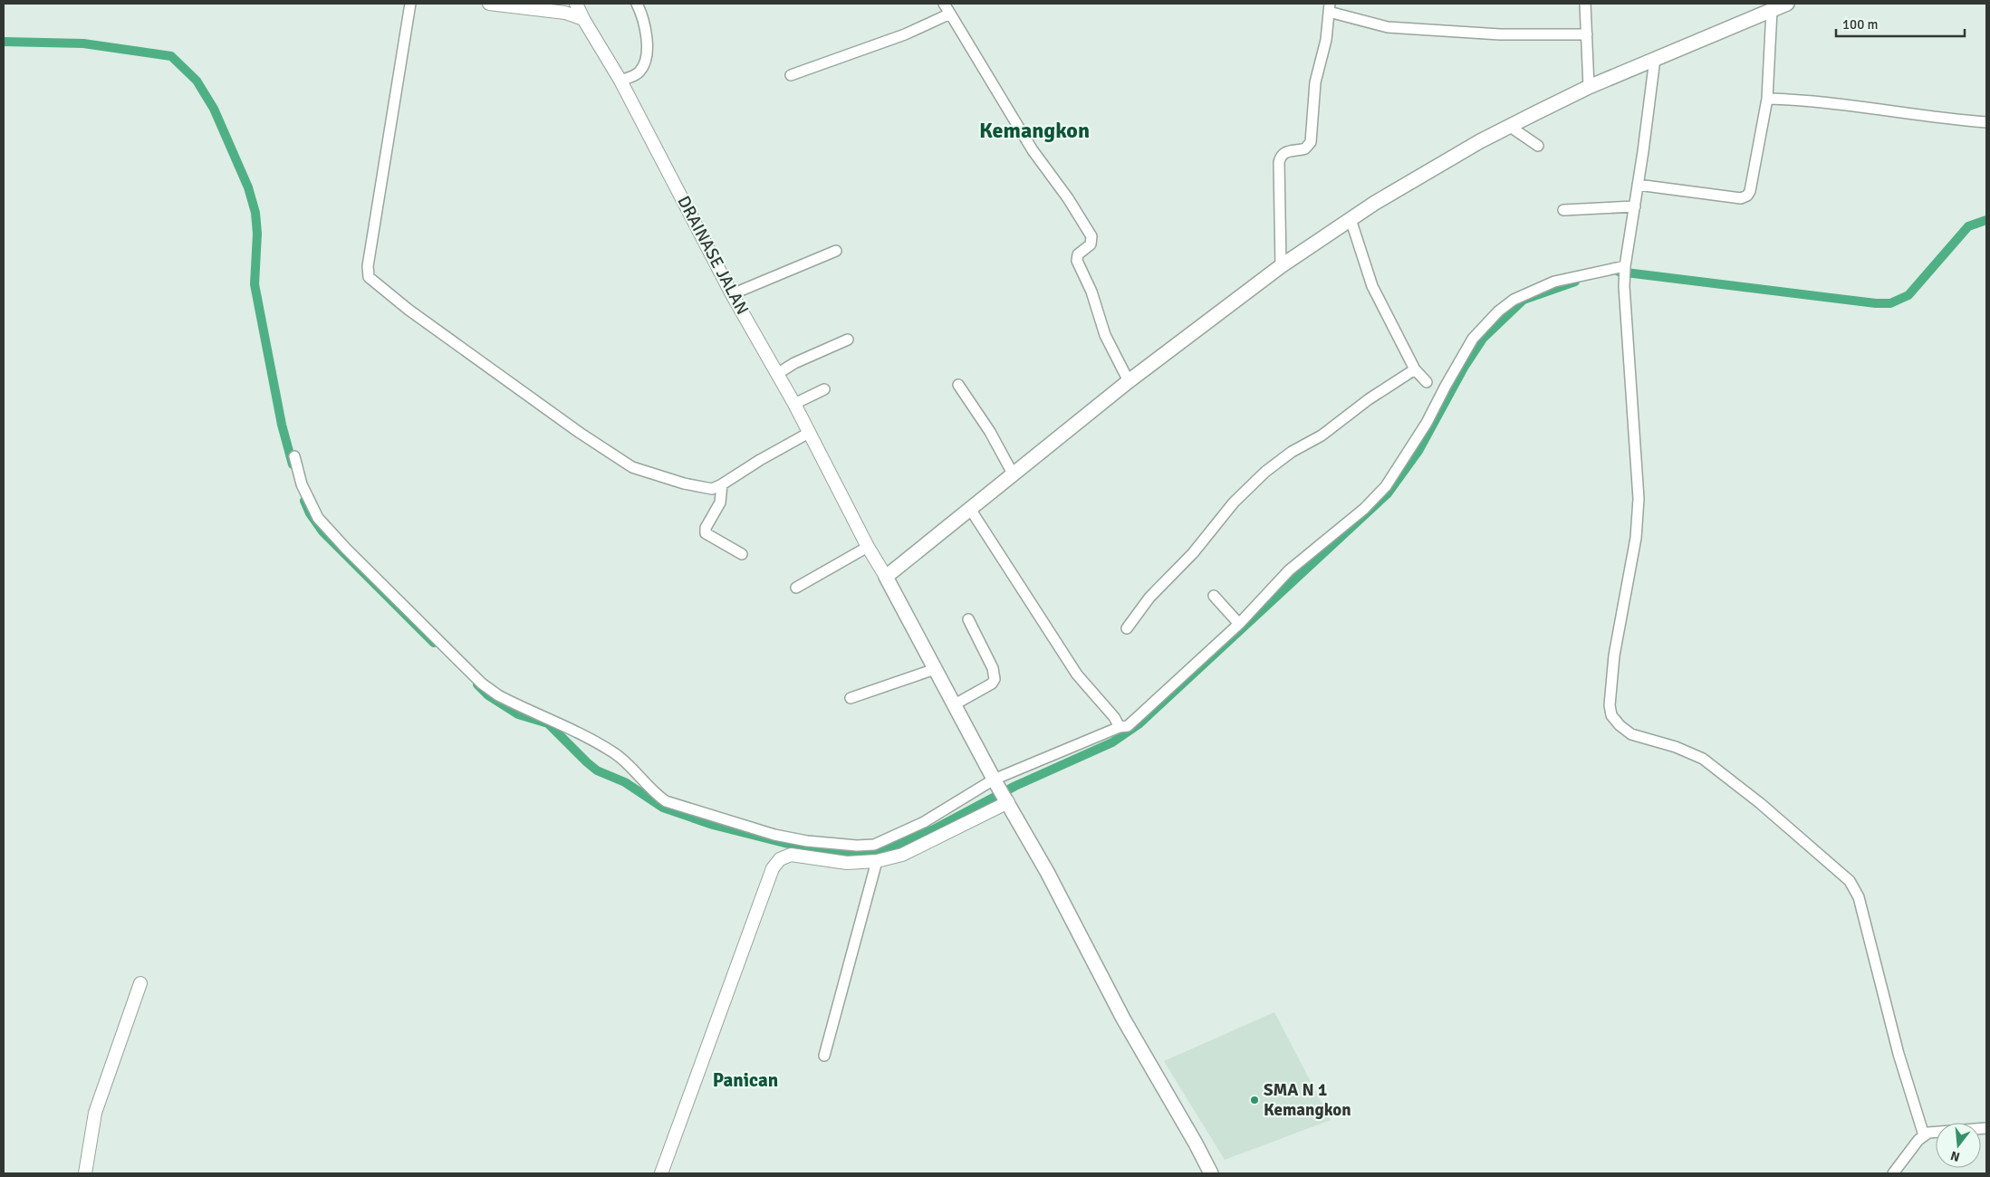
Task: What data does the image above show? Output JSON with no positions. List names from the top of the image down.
{
  "streets": {
    "street": ["DRAINASE JALAN"]
  },
  "districts": ["Kemangkon", "Panican"],
  "places": ["SMA N 1 Kemangkon"],
  "scale_bar": "100 m",
  "north": "bottom"
}
